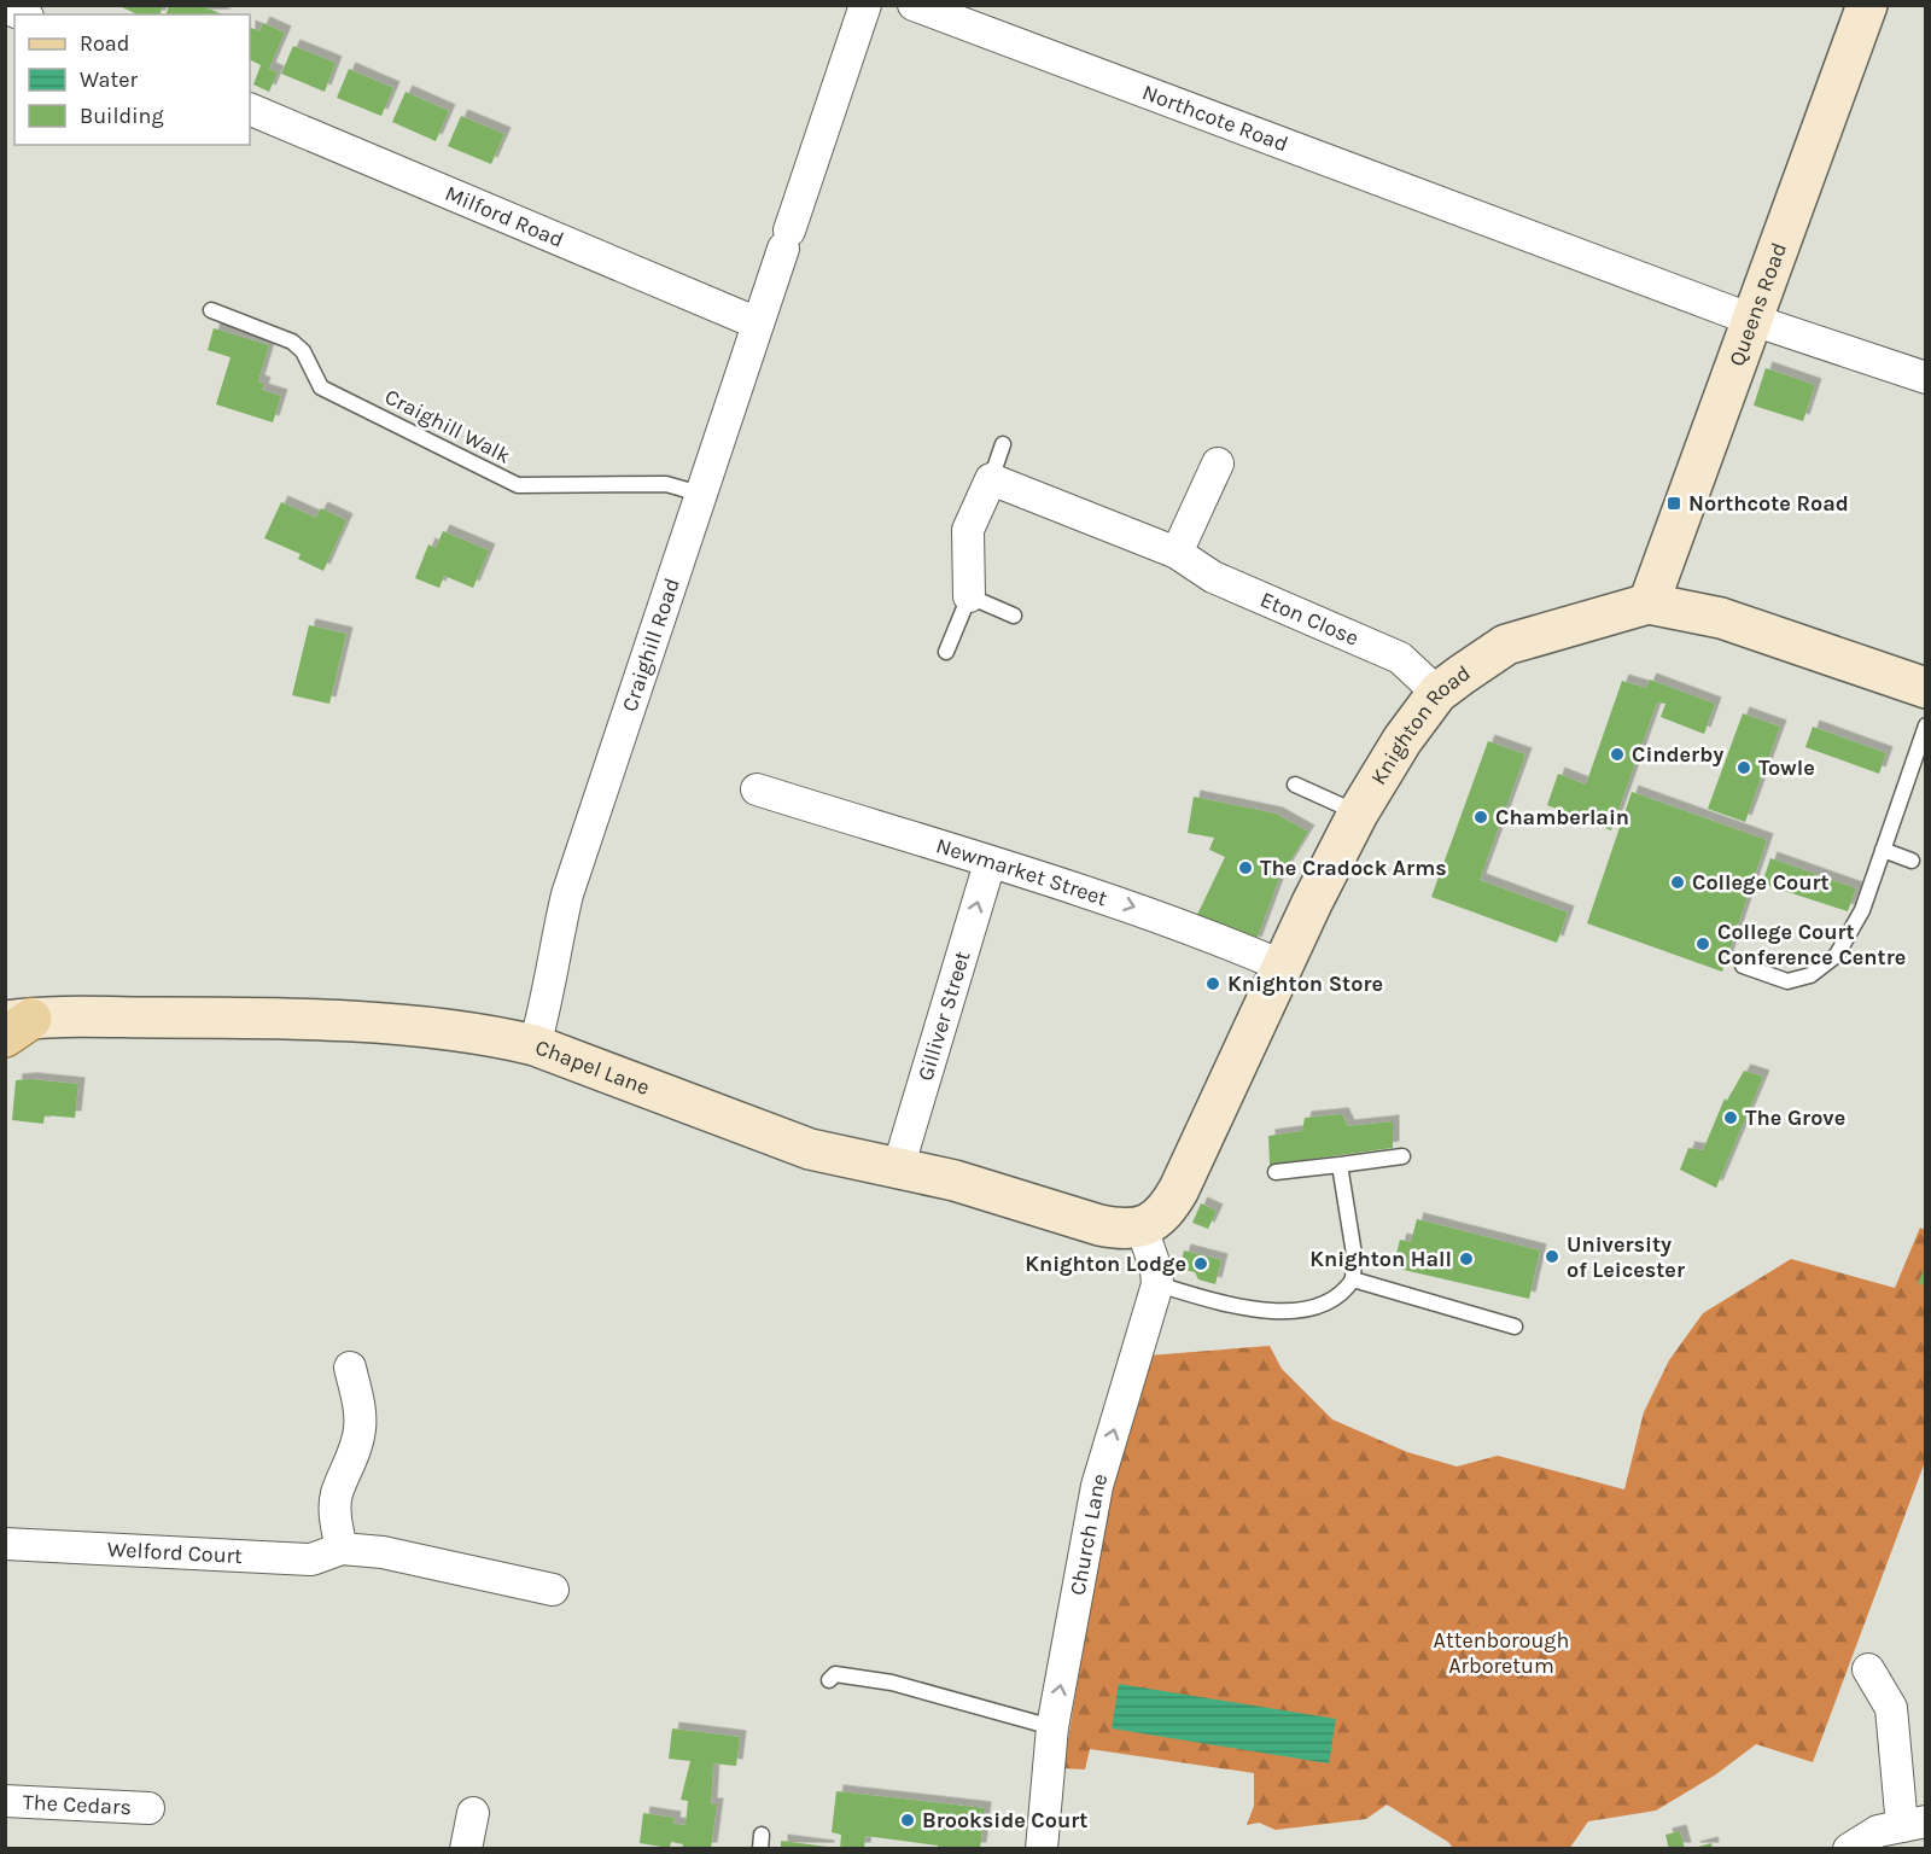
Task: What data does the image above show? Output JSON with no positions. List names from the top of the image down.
{
  "streets": {
    "street": [
      "Northcote Road",
      "Milford Road",
      "Queens Road",
      "Eton Close",
      "Craighill Road",
      "Knighton Road",
      "Newmarket Street",
      "Gilliver Street",
      "Chapel Lane",
      "Church Lane",
      "Welford Court",
      "The Cedars"
    ],
    "lane": ["Craighill Walk"]
  },
  "crossings": [
    ["Northcote Road", "Queens Road"],
    ["Milford Road", "Craighill Road"],
    ["Queens Road", "Knighton Road"],
    ["Craighill Walk", "Craighill Road"],
    ["Eton Close", "Knighton Road"],
    ["Craighill Road", "Chapel Lane"],
    ["Knighton Road", "Newmarket Street"],
    ["Knighton Road", "Chapel Lane"],
    ["Newmarket Street", "Gilliver Street"],
    ["Gilliver Street", "Chapel Lane"]
  ],
  "one_way": ["Newmarket Street", "Gilliver Street", "Church Lane"],
  "parks": ["Attenborough Arboretum"],
  "places": {
    "transit": ["Northcote Road"],
    "other": [
      "Cinderby",
      "Towle",
      "Chamberlain",
      "The Cradock Arms",
      "College Court",
      "College Court Conference Centre",
      "Knighton Store",
      "The Grove",
      "University of Leicester",
      "Knighton Hall",
      "Knighton Lodge",
      "Brookside Court"
    ]
  },
  "legend": ["Road", "Water", "Building"]
}
